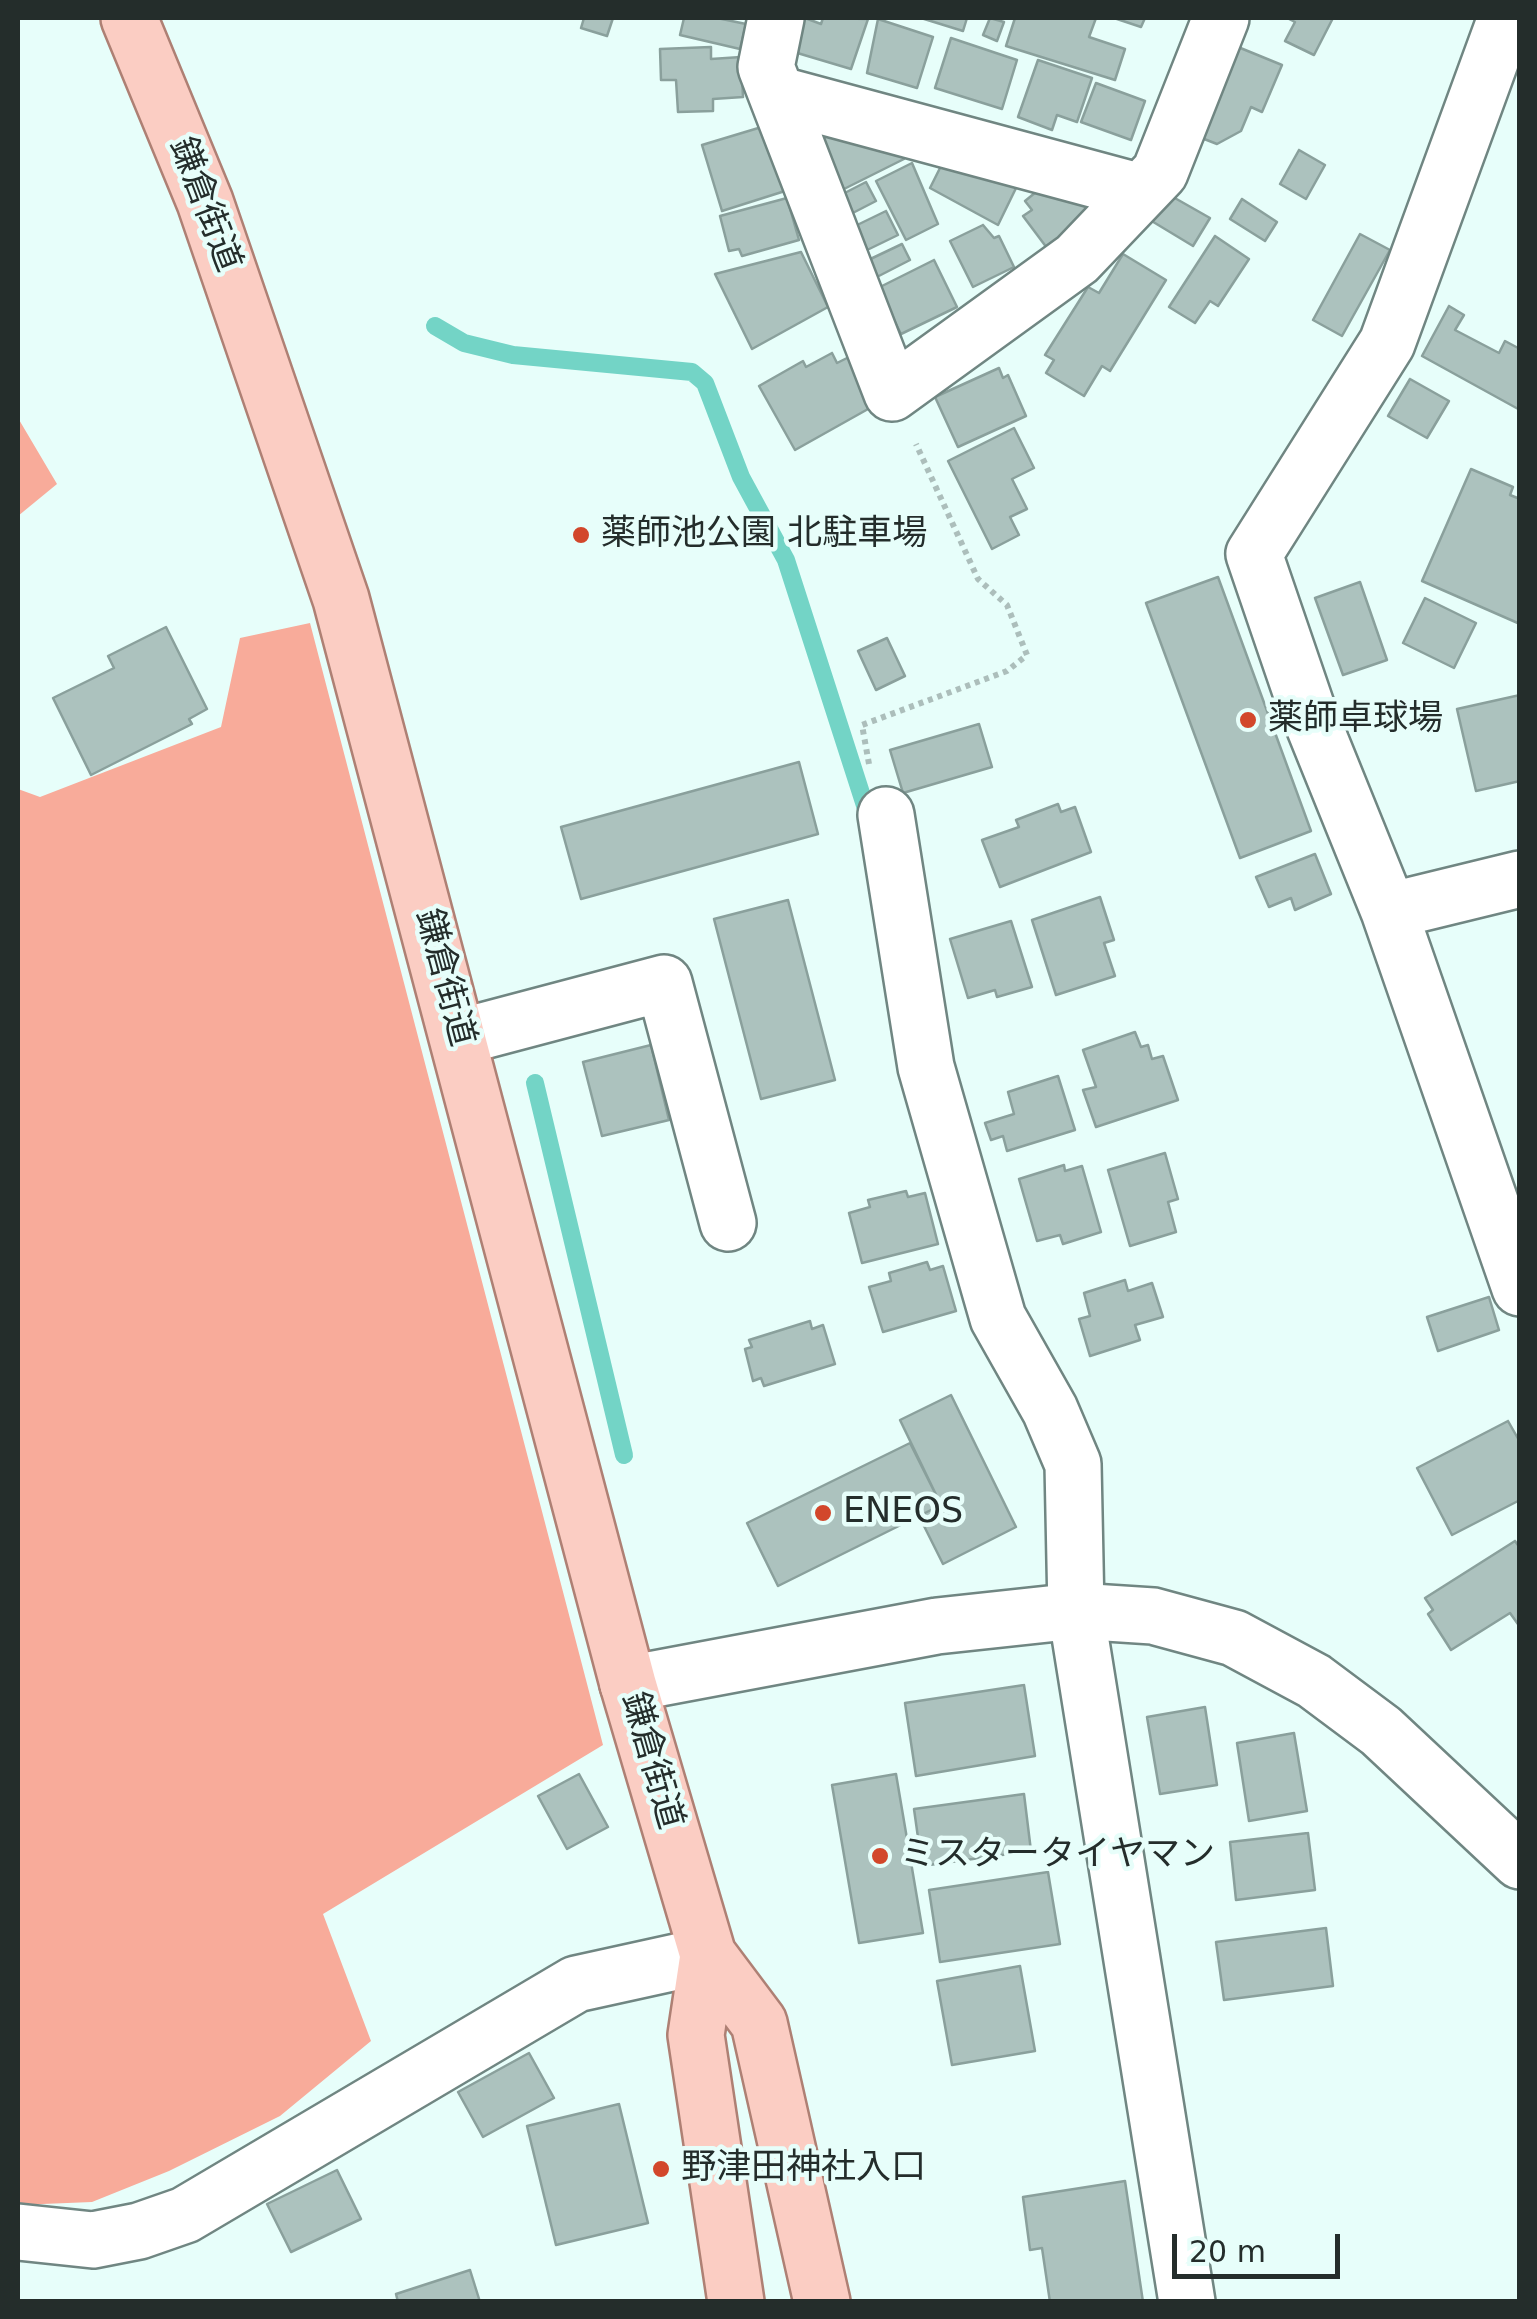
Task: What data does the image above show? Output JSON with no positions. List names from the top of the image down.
{
  "streets": {
    "main road": ["鎌倉街道"]
  },
  "places": [
    "薬師池公園 北駐車場",
    "薬師卓球場",
    "ENEOS",
    "ミスタータイヤマン",
    "野津田神社入口"
  ],
  "scale_bar": "20 m"
}
